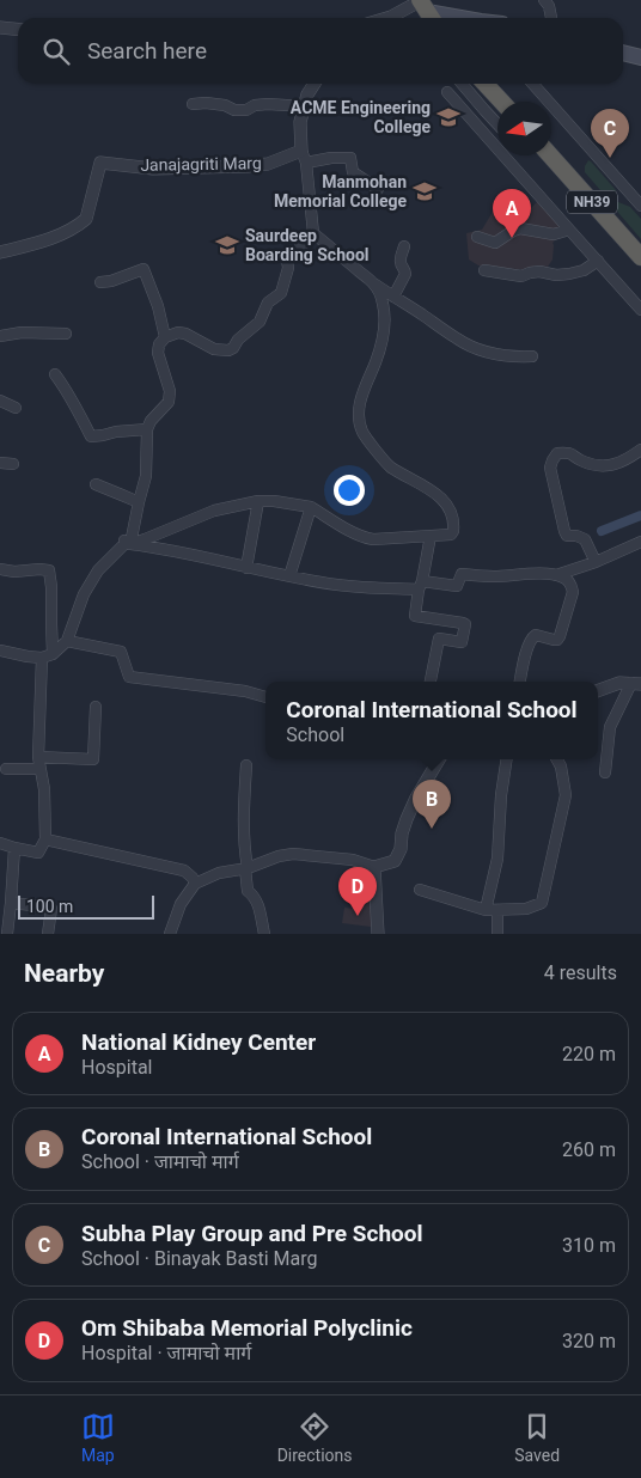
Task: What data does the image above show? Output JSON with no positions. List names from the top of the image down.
{
  "streets": {
    "highway": ["NH39"],
    "street": ["Janajagriti Marg"]
  },
  "places": {
    "school or university": ["ACME Engineering College", "Manmohan Memorial College", "Saurdeep Boarding School"]
  },
  "scale_bar": "100 m",
  "north": "left",
  "page": {
    "search": "Search here",
    "pins": [
      "C",
      "A",
      "B",
      "D"
    ],
    "popup": ["Coronal International School", "School"],
    "scale": "100 m",
    "heading": ["Nearby", "4 results"],
    "list": [
      {
        "mark": "A",
        "name": "National Kidney Center",
        "note": "Hospital",
        "value": "220 m"
      },
      {
        "mark": "B",
        "name": "Coronal International School",
        "note": "School · जामाचो मार्ग",
        "value": "260 m"
      },
      {
        "mark": "C",
        "name": "Subha Play Group and Pre School",
        "note": "School · Binayak Basti Marg",
        "value": "310 m"
      },
      {
        "mark": "D",
        "name": "Om Shibaba Memorial Polyclinic",
        "note": "Hospital · जामाचो मार्ग",
        "value": "320 m"
      }
    ],
    "nav": ["Map", "Directions", "Saved"]
  }
}
